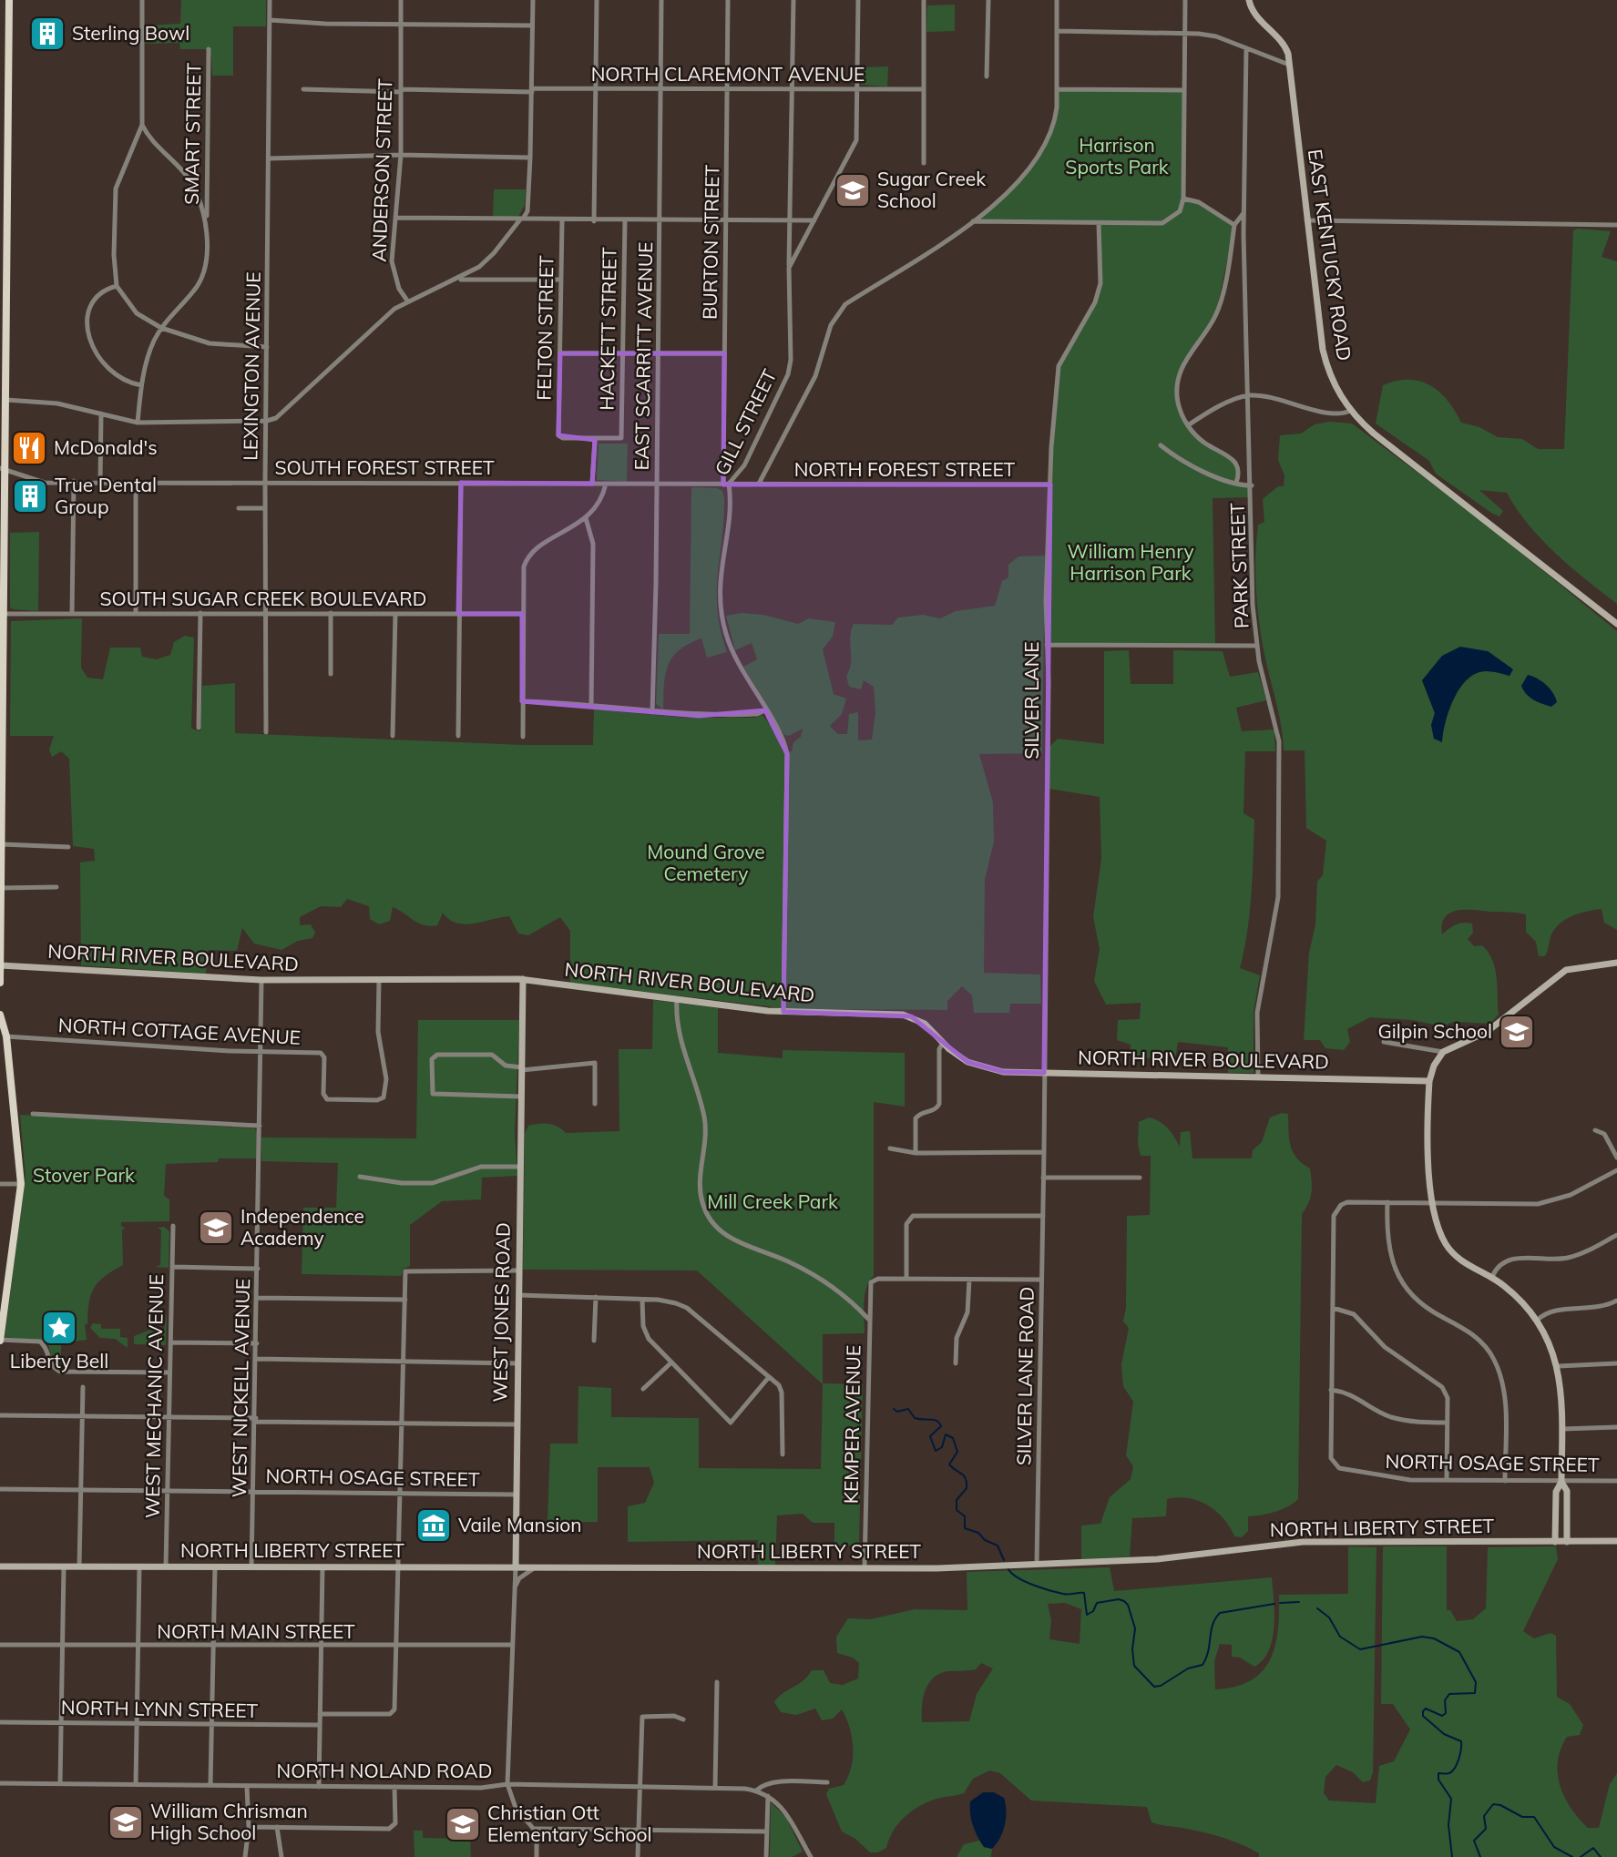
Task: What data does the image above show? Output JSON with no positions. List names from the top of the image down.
{
  "streets": {
    "main road": [
      "EAST KENTUCKY ROAD",
      "NORTH RIVER BOULEVARD",
      "WEST JONES ROAD",
      "NORTH LIBERTY STREET"
    ],
    "street": [
      "NORTH CLAREMONT AVENUE",
      "SMART STREET",
      "ANDERSON STREET",
      "BURTON STREET",
      "FELTON STREET",
      "HACKETT STREET",
      "EAST SCARRITT AVENUE",
      "LEXINGTON AVENUE",
      "GILL STREET",
      "SOUTH FOREST STREET",
      "NORTH FOREST STREET",
      "PARK STREET",
      "SOUTH SUGAR CREEK BOULEVARD",
      "SILVER LANE",
      "NORTH COTTAGE AVENUE",
      "SILVER LANE ROAD",
      "WEST NICKELL AVENUE",
      "WEST MECHANIC AVENUE",
      "KEMPER AVENUE",
      "NORTH OSAGE STREET",
      "NORTH MAIN STREET",
      "NORTH LYNN STREET",
      "NORTH NOLAND ROAD"
    ]
  },
  "crossings": [
    ["NORTH CLAREMONT AVENUE", "ANDERSON STREET"],
    ["NORTH CLAREMONT AVENUE", "BURTON STREET"],
    ["NORTH CLAREMONT AVENUE", "EAST SCARRITT AVENUE"],
    ["NORTH CLAREMONT AVENUE", "GILL STREET"],
    ["BURTON STREET", "GILL STREET"],
    ["BURTON STREET", "NORTH FOREST STREET"],
    ["FELTON STREET", "HACKETT STREET"],
    ["LEXINGTON AVENUE", "SOUTH FOREST STREET"],
    ["LEXINGTON AVENUE", "SOUTH SUGAR CREEK BOULEVARD"],
    ["GILL STREET", "NORTH FOREST STREET"],
    ["GILL STREET", "NORTH RIVER BOULEVARD"],
    ["NORTH FOREST STREET", "SILVER LANE"],
    ["PARK STREET", "NORTH RIVER BOULEVARD"],
    ["SILVER LANE", "NORTH RIVER BOULEVARD"],
    ["SILVER LANE", "SILVER LANE ROAD"],
    ["NORTH RIVER BOULEVARD", "NORTH COTTAGE AVENUE"],
    ["NORTH RIVER BOULEVARD", "WEST JONES ROAD"],
    ["NORTH RIVER BOULEVARD", "WEST NICKELL AVENUE"],
    ["NORTH COTTAGE AVENUE", "WEST NICKELL AVENUE"],
    ["WEST JONES ROAD", "NORTH OSAGE STREET"],
    ["WEST JONES ROAD", "NORTH LIBERTY STREET"],
    ["WEST JONES ROAD", "NORTH MAIN STREET"],
    ["WEST JONES ROAD", "NORTH NOLAND ROAD"],
    ["SILVER LANE ROAD", "NORTH LIBERTY STREET"],
    ["WEST NICKELL AVENUE", "NORTH OSAGE STREET"],
    ["WEST NICKELL AVENUE", "NORTH LIBERTY STREET"],
    ["WEST MECHANIC AVENUE", "NORTH OSAGE STREET"],
    ["WEST MECHANIC AVENUE", "NORTH LIBERTY STREET"],
    ["KEMPER AVENUE", "NORTH LIBERTY STREET"]
  ],
  "parks": [
    "Harrison Sports Park",
    "William Henry Harrison Park",
    "Mound Grove Cemetery",
    "Stover Park",
    "Mill Creek Park"
  ],
  "places": {
    "building": ["Sterling Bowl", "True Dental Group"],
    "school or university": [
      "Sugar Creek School",
      "Gilpin School",
      "Independence Academy",
      "William Chrisman High School",
      "Christian Ott Elementary School"
    ],
    "restaurant": ["McDonald's"],
    "place": ["Liberty Bell"],
    "museum": ["Vaile Mansion"]
  }
}
